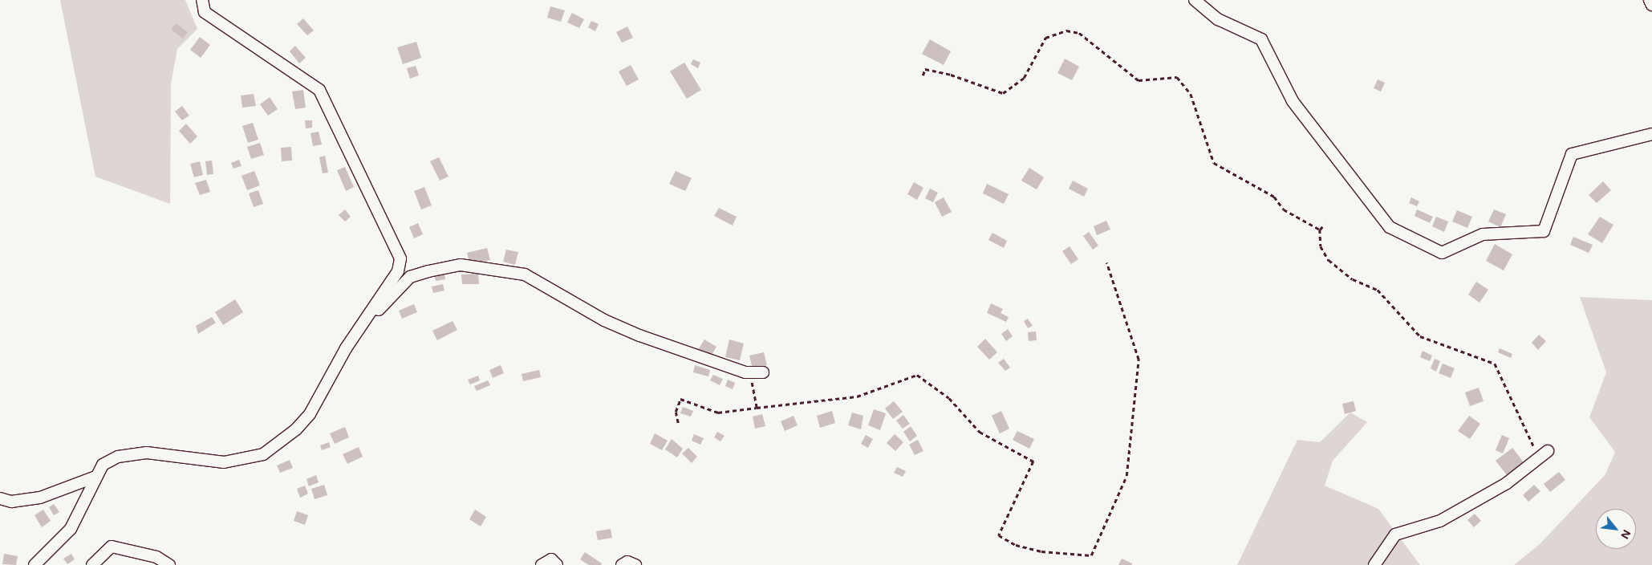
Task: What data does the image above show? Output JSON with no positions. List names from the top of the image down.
{
  "north": "bottom right"
}
